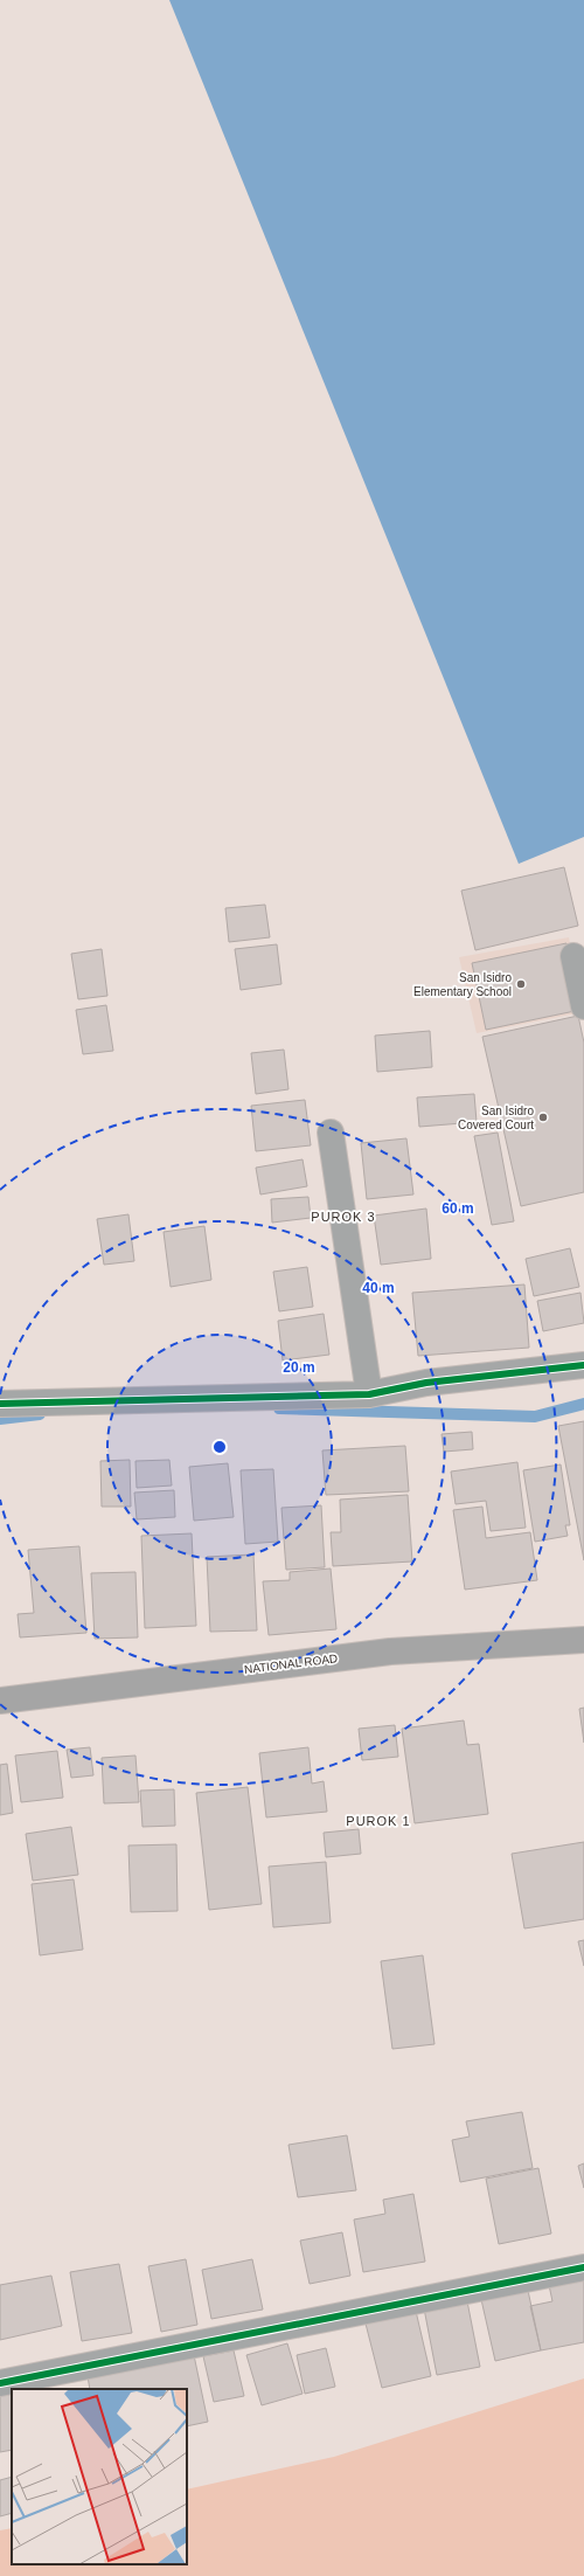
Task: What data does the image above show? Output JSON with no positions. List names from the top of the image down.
{
  "streets": {
    "main road": ["NATIONAL ROAD"]
  },
  "districts": ["PUROK 3", "PUROK 1"],
  "places": ["San Isidro Elementary School", "San Isidro Covered Court"],
  "rings": ["60 m", "40 m", "20 m"]
}
